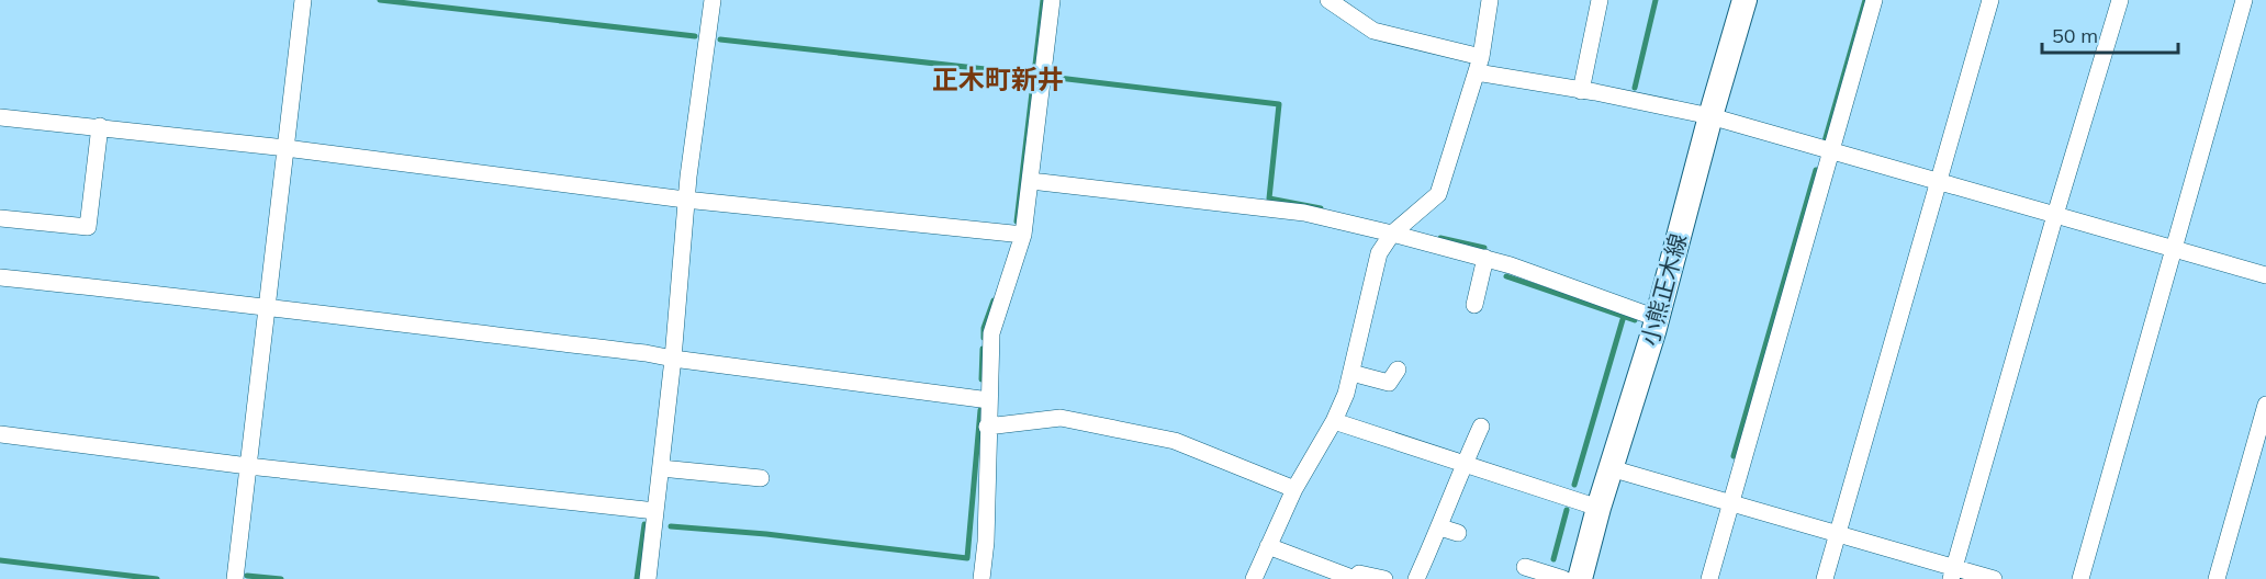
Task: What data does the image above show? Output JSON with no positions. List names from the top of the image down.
{
  "streets": {
    "main road": ["小熊正木線"]
  },
  "districts": ["正木町新井"],
  "scale_bar": "50 m"
}
